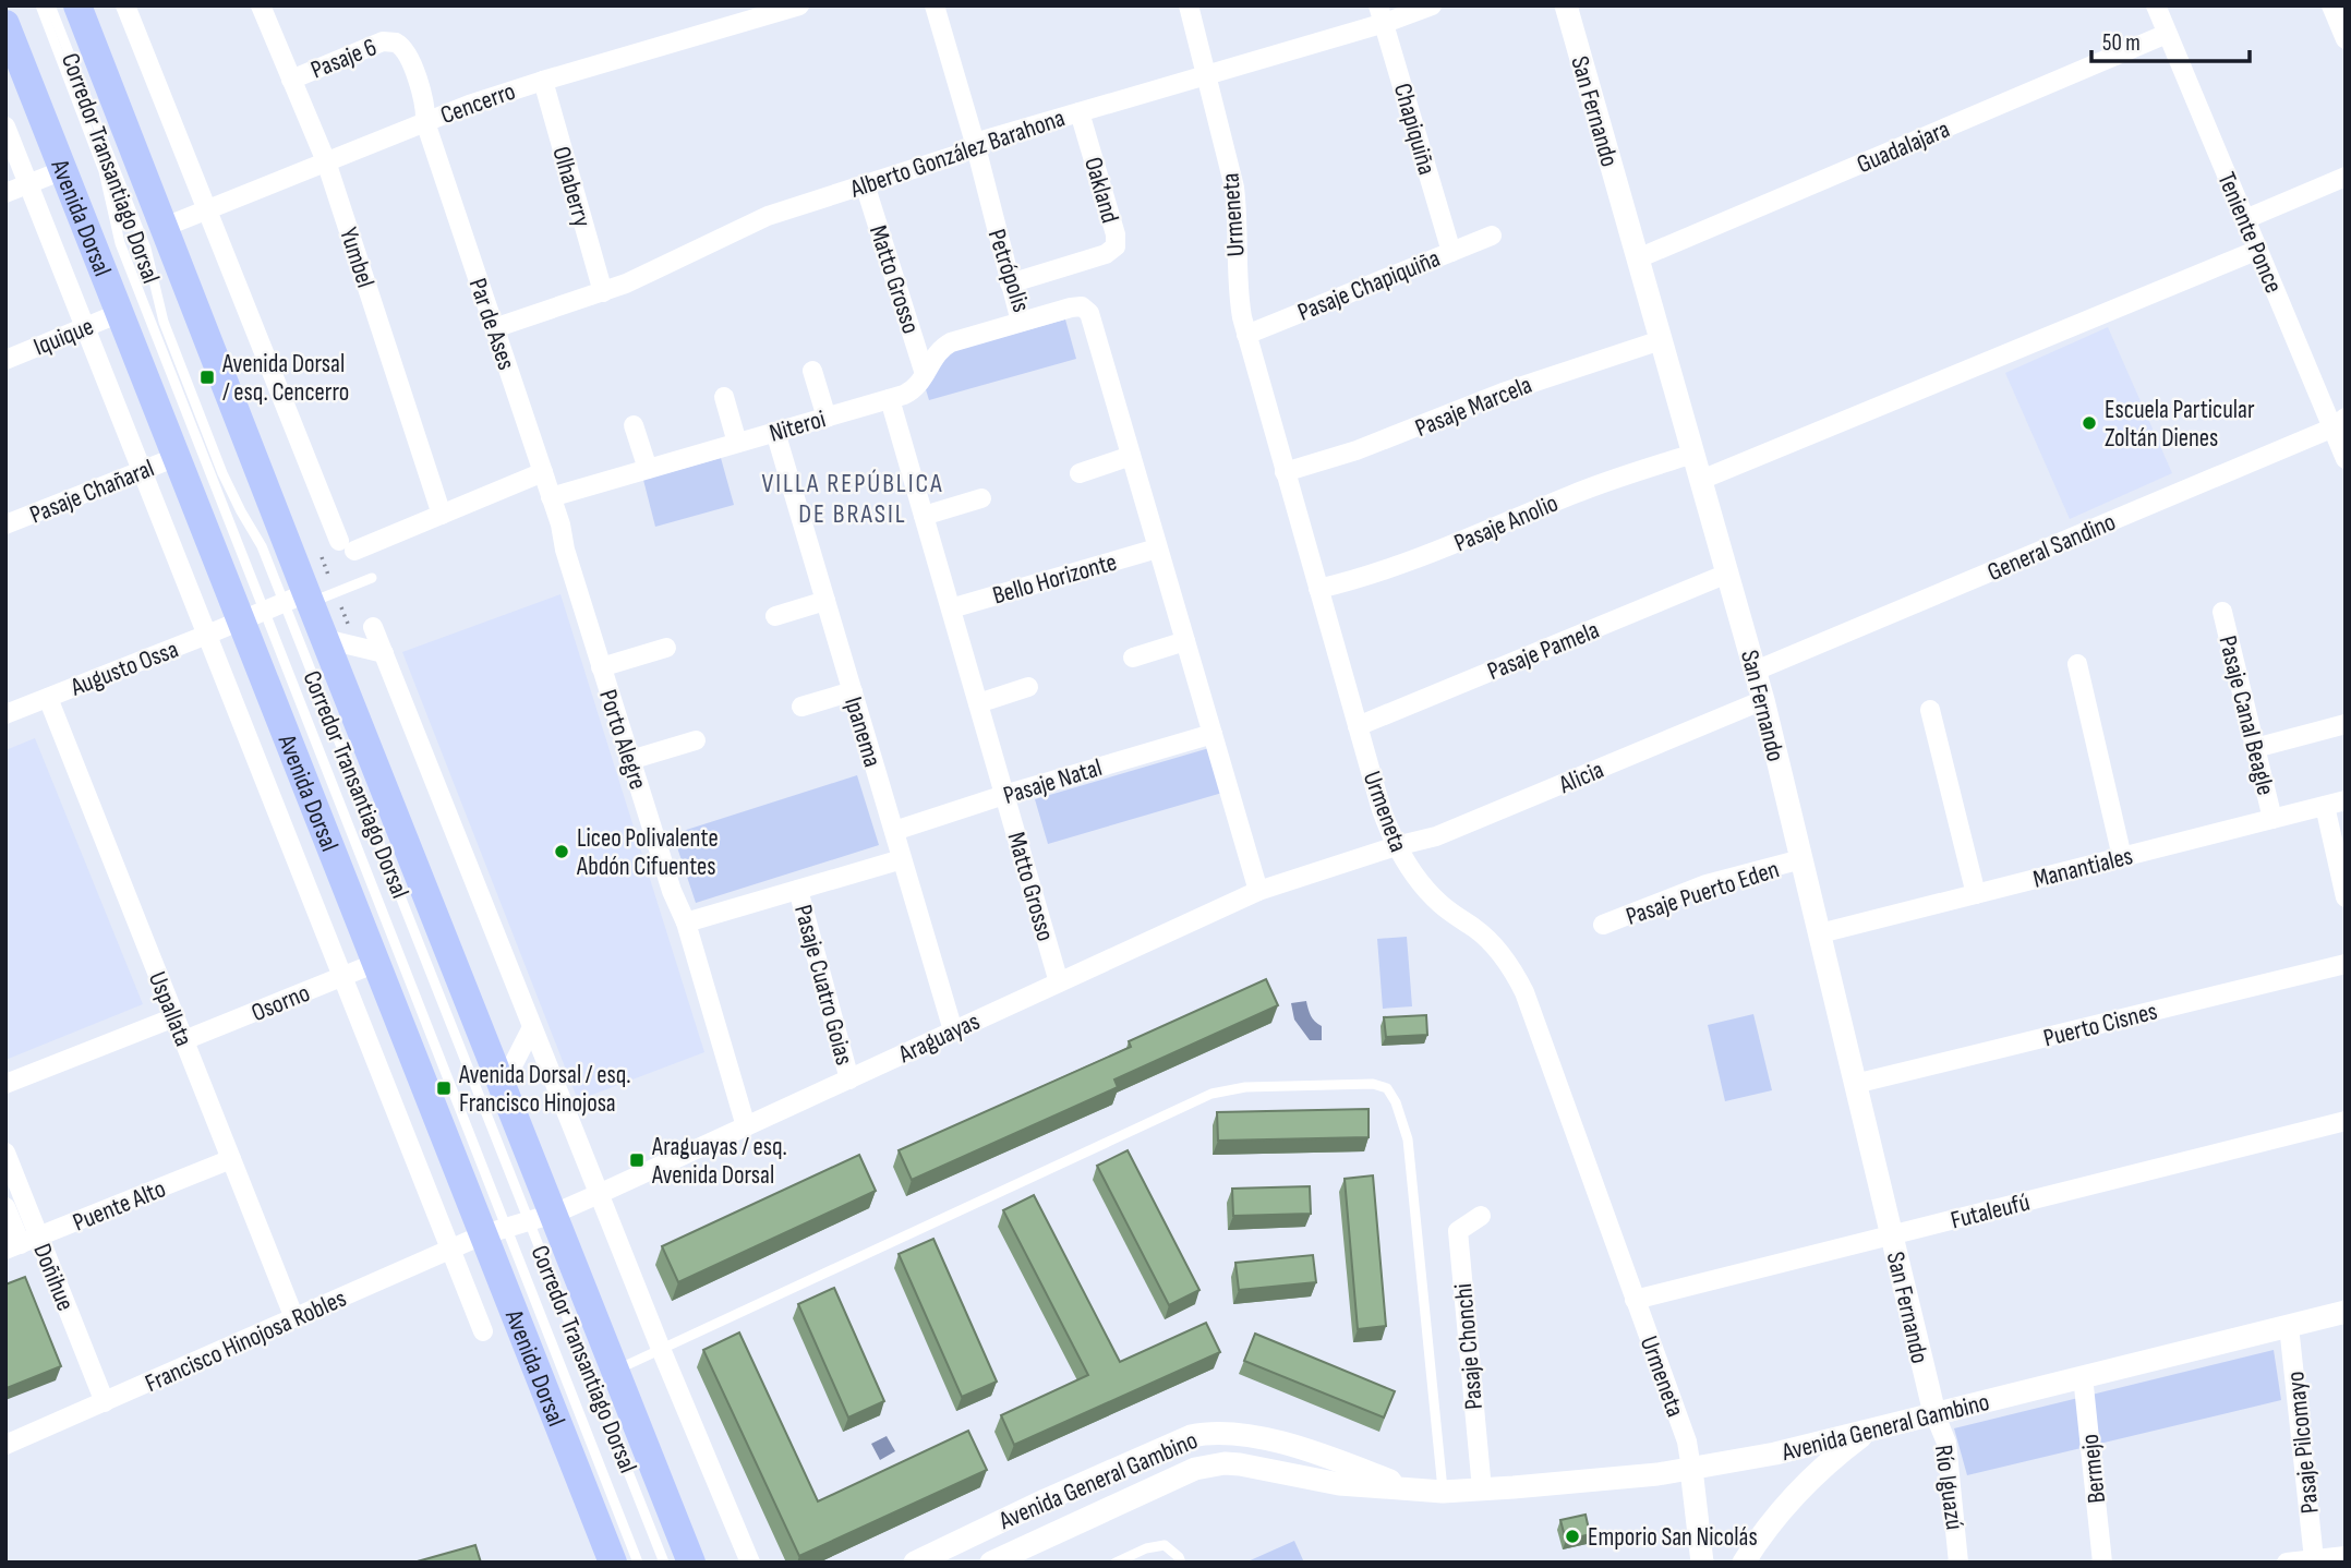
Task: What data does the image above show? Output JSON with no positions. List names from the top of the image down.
{
  "streets": {
    "main road": ["Avenida Dorsal"],
    "street": [
      "Pasaje 6",
      "Cencerro",
      "San Fernando",
      "Chapiquiña",
      "Guadalajara",
      "Alberto González Barahona",
      "Olhaberry",
      "Oakland",
      "Urmeneta",
      "Teniente Ponce",
      "Yumbel",
      "Petrópolis",
      "Matto Grosso",
      "Pasaje Chapiquiña",
      "Par de Ases",
      "Iquique",
      "Pasaje Marcela",
      "Niteroi",
      "Pasaje Chañaral",
      "Pasaje Anolio",
      "General Sandino",
      "Bello Horizonte",
      "Pasaje Pamela",
      "Augusto Ossa",
      "Pasaje Canal Beagle",
      "Ipanema",
      "Porto Alegre",
      "Alicia",
      "Pasaje Natal",
      "Manantiales",
      "Pasaje Puerto Eden",
      "Pasaje Cuatro Goias",
      "Osorno",
      "Uspallata",
      "Puerto Cisnes",
      "Araguayas",
      "Puente Alto",
      "Futaleufú",
      "Doñihue",
      "Francisco Hinojosa Robles",
      "Pasaje Chonchi",
      "Avenida General Gambino",
      "Pasaje Pilcomayo",
      "Bermejo",
      "Río Iguazú"
    ],
    "lane": ["Corredor Transantiago Dorsal"]
  },
  "crossings": [
    ["Pasaje 6", "Yumbel"],
    ["Pasaje 6", "Par de Ases"],
    ["Cencerro", "Olhaberry"],
    ["Cencerro", "Yumbel"],
    ["Cencerro", "Par de Ases"],
    ["San Fernando", "Guadalajara"],
    ["San Fernando", "Pasaje Marcela"],
    ["San Fernando", "Pasaje Anolio"],
    ["San Fernando", "General Sandino"],
    ["San Fernando", "Pasaje Pamela"],
    ["San Fernando", "Alicia"],
    ["San Fernando", "Manantiales"],
    ["San Fernando", "Pasaje Puerto Eden"],
    ["San Fernando", "Puerto Cisnes"],
    ["San Fernando", "Futaleufú"],
    ["San Fernando", "Avenida General Gambino"],
    ["San Fernando", "Río Iguazú"],
    ["Chapiquiña", "Alberto González Barahona"],
    ["Chapiquiña", "Pasaje Chapiquiña"],
    ["Guadalajara", "Teniente Ponce"],
    ["Alberto González Barahona", "Olhaberry"],
    ["Alberto González Barahona", "Oakland"],
    ["Alberto González Barahona", "Urmeneta"],
    ["Alberto González Barahona", "Petrópolis"],
    ["Alberto González Barahona", "Matto Grosso"],
    ["Alberto González Barahona", "Par de Ases"],
    ["Corredor Transantiago Dorsal", "Avenida Dorsal"],
    ["Corredor Transantiago Dorsal", "Augusto Ossa"],
    ["Corredor Transantiago Dorsal", "Araguayas"],
    ["Corredor Transantiago Dorsal", "Francisco Hinojosa Robles"],
    ["Oakland", "Petrópolis"],
    ["Urmeneta", "Pasaje Chapiquiña"],
    ["Urmeneta", "Pasaje Marcela"],
    ["Urmeneta", "Pasaje Anolio"],
    ["Urmeneta", "Pasaje Pamela"],
    ["Urmeneta", "Alicia"],
    ["Urmeneta", "Araguayas"],
    ["Urmeneta", "Futaleufú"],
    ["Urmeneta", "Avenida General Gambino"],
    ["Avenida Dorsal", "Iquique"],
    ["Avenida Dorsal", "Pasaje Chañaral"],
    ["Avenida Dorsal", "Augusto Ossa"],
    ["Avenida Dorsal", "Osorno"],
    ["Avenida Dorsal", "Araguayas"],
    ["Avenida Dorsal", "Francisco Hinojosa Robles"],
    ["Teniente Ponce", "General Sandino"],
    ["Petrópolis", "Niteroi"],
    ["Petrópolis", "Bello Horizonte"],
    ["Petrópolis", "Pasaje Natal"],
    ["Petrópolis", "Araguayas"],
    ["Matto Grosso", "Niteroi"],
    ["Matto Grosso", "Bello Horizonte"],
    ["Matto Grosso", "Pasaje Natal"],
    ["Matto Grosso", "Araguayas"],
    ["Par de Ases", "Niteroi"],
    ["Par de Ases", "Porto Alegre"],
    ["Niteroi", "Ipanema"],
    ["Augusto Ossa", "Uspallata"],
    ["Pasaje Canal Beagle", "Manantiales"],
    ["Ipanema", "Pasaje Natal"],
    ["Ipanema", "Araguayas"],
    ["Porto Alegre", "Araguayas"],
    ["Alicia", "Araguayas"],
    ["Pasaje Cuatro Goias", "Araguayas"],
    ["Osorno", "Uspallata"],
    ["Uspallata", "Puente Alto"],
    ["Uspallata", "Francisco Hinojosa Robles"],
    ["Araguayas", "Francisco Hinojosa Robles"],
    ["Puente Alto", "Doñihue"],
    ["Doñihue", "Francisco Hinojosa Robles"],
    ["Pasaje Chonchi", "Avenida General Gambino"],
    ["Avenida General Gambino", "Pasaje Pilcomayo"],
    ["Avenida General Gambino", "Bermejo"],
    ["Avenida General Gambino", "Río Iguazú"]
  ],
  "districts": ["VILLA REPÚBLICA DE BRASIL"],
  "places": {
    "transit": ["Avenida Dorsal / esq. Cencerro", "Avenida Dorsal / esq. Francisco Hinojosa", "Araguayas / esq. Avenida Dorsal"],
    "other": ["Escuela Particular Zoltán Dienes", "Liceo Polivalente Abdón Cifuentes", "Emporio San Nicolás"]
  },
  "scale_bar": "50 m"
}
